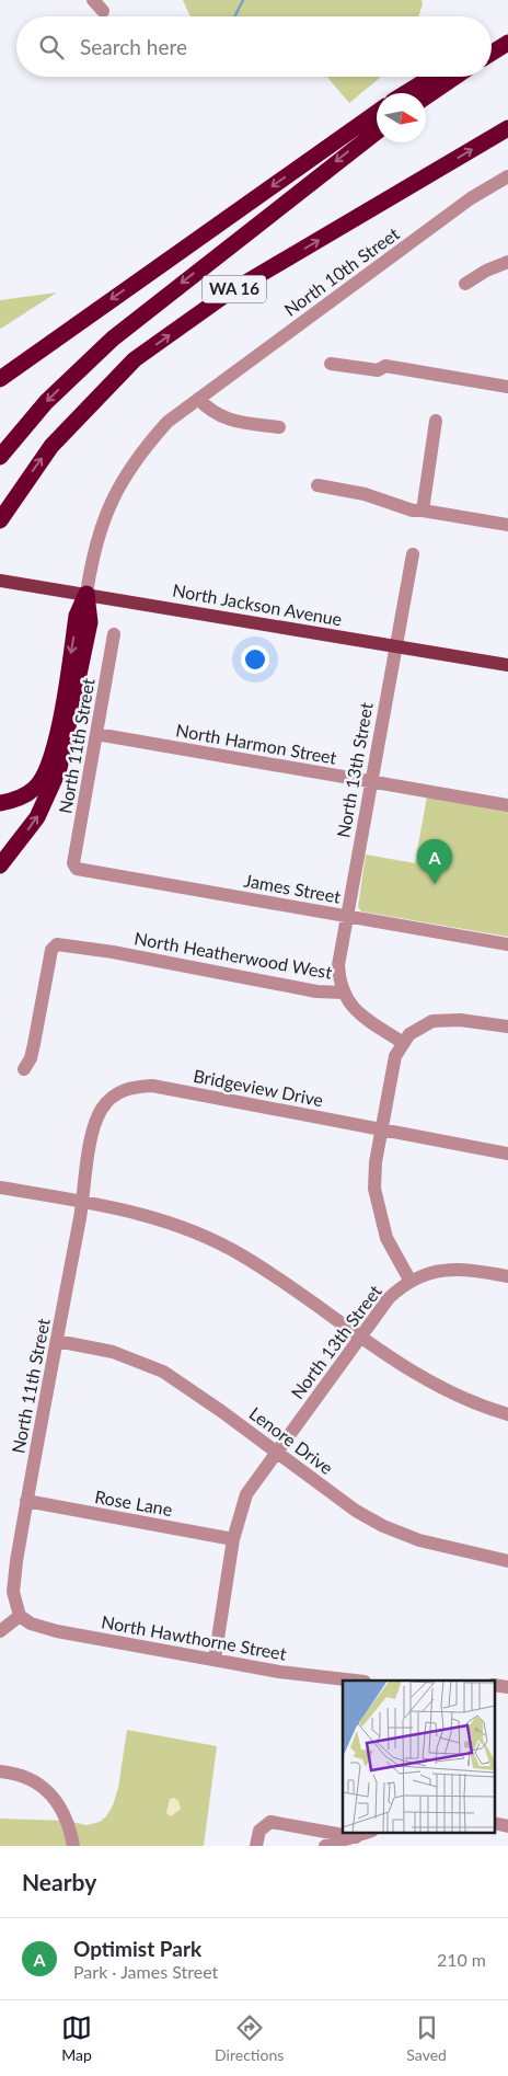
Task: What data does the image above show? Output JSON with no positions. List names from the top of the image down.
{
  "streets": {
    "highway": ["WA 16"],
    "main road": ["North Jackson Avenue"],
    "street": [
      "North 10th Street",
      "North Harmon Street",
      "North 11th Street",
      "North 13th Street",
      "James Street",
      "North Heatherwood West",
      "Bridgeview Drive",
      "Lenore Drive",
      "Rose Lane",
      "North Hawthorne Street"
    ]
  },
  "crossings": [
    ["North 10th Street", "North Jackson Avenue"],
    ["North Jackson Avenue", "North 13th Street"],
    ["North Harmon Street", "North 11th Street"],
    ["North Harmon Street", "North 13th Street"],
    ["North 11th Street", "James Street"],
    ["North 11th Street", "Bridgeview Drive"],
    ["North 11th Street", "Lenore Drive"],
    ["North 11th Street", "Rose Lane"],
    ["North 11th Street", "North Hawthorne Street"],
    ["North 13th Street", "James Street"],
    ["North 13th Street", "North Heatherwood West"],
    ["North 13th Street", "Lenore Drive"],
    ["North 13th Street", "Rose Lane"],
    ["North 13th Street", "North Hawthorne Street"]
  ],
  "north": "right",
  "page": {
    "search": "Search here",
    "pins": "A",
    "heading": "Nearby",
    "list": [
      {
        "mark": "A",
        "name": "Optimist Park",
        "note": "Park · James Street",
        "value": "210 m"
      }
    ],
    "nav": ["Map", "Directions", "Saved"]
  }
}
